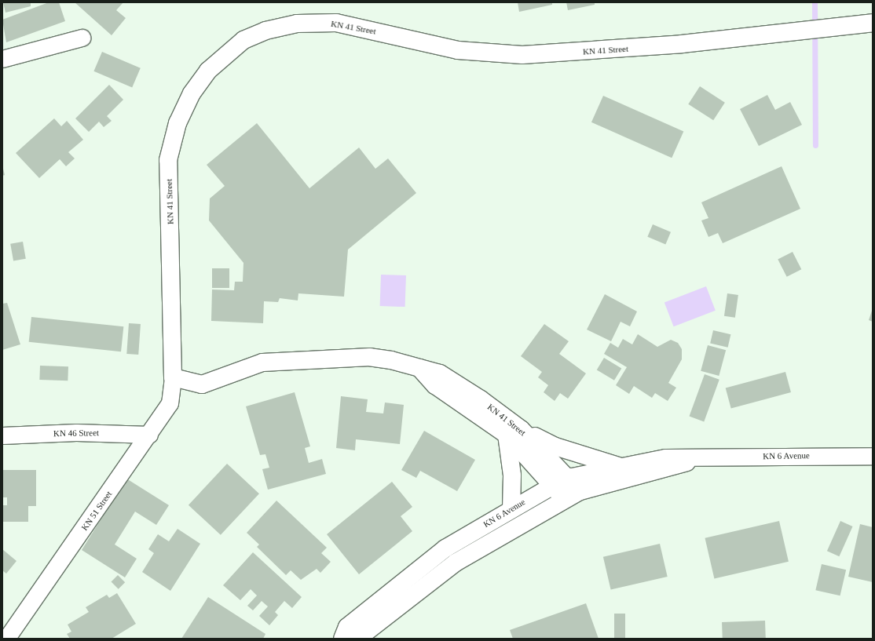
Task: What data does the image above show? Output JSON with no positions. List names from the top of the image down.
{
  "streets": {
    "main road": ["KN 41 Street", "KN 6 Avenue"],
    "street": ["KN 46 Street", "KN 51 Street"]
  },
  "crossings": [
    ["KN 41 Street", "KN 6 Avenue"],
    ["KN 41 Street", "KN 51 Street"],
    ["KN 46 Street", "KN 51 Street"]
  ]
}
